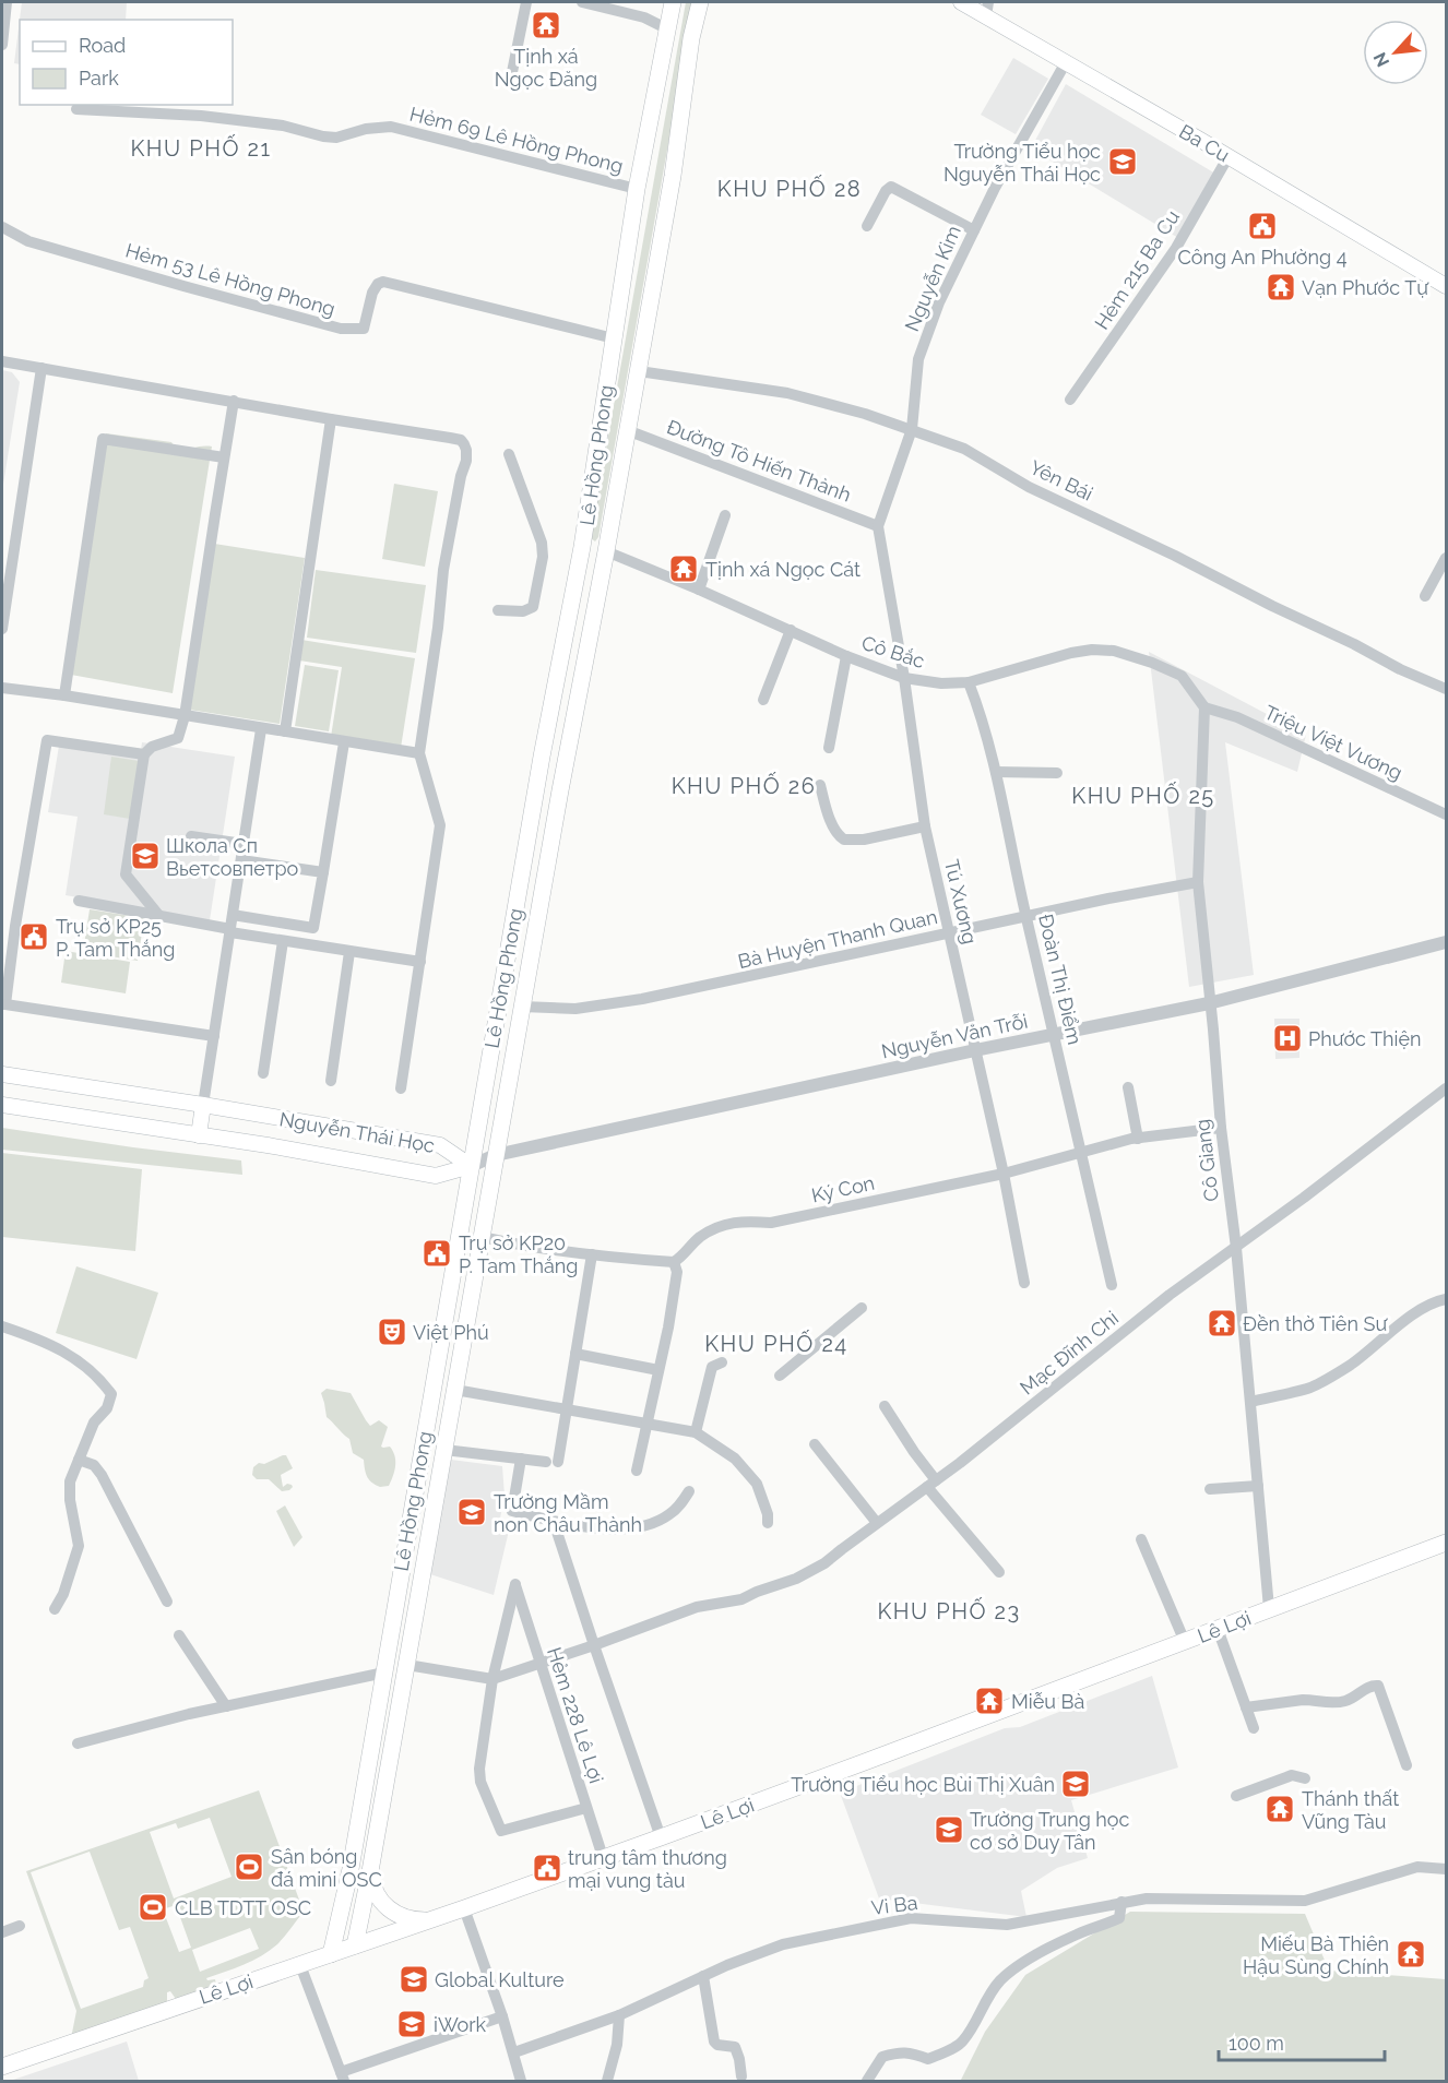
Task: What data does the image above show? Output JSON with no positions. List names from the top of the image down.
{
  "streets": {
    "main road": [
      "Ba Cu",
      "Lê Hồng Phong",
      "Nguyễn Thái Học",
      "Lê Lợi"
    ],
    "street": [
      "Hẻm 69 Lê Hồng Phong",
      "Hẻm 215 Ba Cu",
      "Nguyễn Kim",
      "Hẻm 53 Lê Hồng Phong",
      "Đường Tô Hiến Thành",
      "Yên Bái",
      "Cô Bắc",
      "Triệu Việt Vương",
      "Tú Xương",
      "Bà Huyện Thanh Quan",
      "Đoàn Thị Điểm",
      "Nguyễn Văn Trỗi",
      "Cô Giang",
      "Ký Con",
      "Mạc Đĩnh Chi",
      "Hẻm 228 Lê Lợi",
      "Vi Ba"
    ]
  },
  "crossings": [
    ["Hẻm 69 Lê Hồng Phong", "Lê Hồng Phong"],
    ["Ba Cu", "Hẻm 215 Ba Cu"],
    ["Ba Cu", "Nguyễn Kim"],
    ["Nguyễn Kim", "Đường Tô Hiến Thành"],
    ["Nguyễn Kim", "Yên Bái"],
    ["Nguyễn Kim", "Tú Xương"],
    ["Hẻm 53 Lê Hồng Phong", "Lê Hồng Phong"],
    ["Lê Hồng Phong", "Đường Tô Hiến Thành"],
    ["Lê Hồng Phong", "Yên Bái"],
    ["Lê Hồng Phong", "Cô Bắc"],
    ["Lê Hồng Phong", "Bà Huyện Thanh Quan"],
    ["Lê Hồng Phong", "Nguyễn Văn Trỗi"],
    ["Lê Hồng Phong", "Nguyễn Thái Học"],
    ["Lê Hồng Phong", "Lê Lợi"],
    ["Đường Tô Hiến Thành", "Tú Xương"],
    ["Cô Bắc", "Triệu Việt Vương"],
    ["Cô Bắc", "Tú Xương"],
    ["Cô Bắc", "Đoàn Thị Điểm"],
    ["Cô Bắc", "Cô Giang"],
    ["Triệu Việt Vương", "Cô Giang"],
    ["Tú Xương", "Bà Huyện Thanh Quan"],
    ["Tú Xương", "Nguyễn Văn Trỗi"],
    ["Tú Xương", "Ký Con"],
    ["Bà Huyện Thanh Quan", "Đoàn Thị Điểm"],
    ["Bà Huyện Thanh Quan", "Cô Giang"],
    ["Đoàn Thị Điểm", "Nguyễn Văn Trỗi"],
    ["Đoàn Thị Điểm", "Ký Con"],
    ["Nguyễn Văn Trỗi", "Nguyễn Thái Học"],
    ["Nguyễn Văn Trỗi", "Cô Giang"],
    ["Cô Giang", "Ký Con"],
    ["Cô Giang", "Mạc Đĩnh Chi"],
    ["Cô Giang", "Lê Lợi"],
    ["Mạc Đĩnh Chi", "Hẻm 228 Lê Lợi"],
    ["Lê Lợi", "Hẻm 228 Lê Lợi"]
  ],
  "districts": [
    "KHU PHỐ 21",
    "KHU PHỐ 28",
    "KHU PHỐ 26",
    "KHU PHỐ 25",
    "KHU PHỐ 24",
    "KHU PHỐ 23"
  ],
  "places": {
    "temple": [
      "Tịnh xá Ngọc Đăng",
      "Vạn Phước Tự",
      "Tịnh xá Ngọc Cát",
      "Đền thờ Tiên Sư",
      "Miễu Bà",
      "Thánh thất Vũng Tàu",
      "Miếu Bà Thiên Hậu Sùng Chính"
    ],
    "school or university": [
      "Trường Tiểu học Nguyễn Thái Học",
      "Школа Сп Вьетсовпетро",
      "Trường Mầm non Châu Thành",
      "Trường Tiểu học Bùi Thị Xuân",
      "Trường Trung học cơ sở Duy Tân",
      "Global Kulture",
      "iWork"
    ],
    "public building": [
      "Công An Phường 4",
      "Trụ sở KP25 P. Tam Thắng",
      "Trụ sở KP20 P. Tam Thắng",
      "trung tâm thương mại vung tàu"
    ],
    "hospital": ["Phước Thiện"],
    "theatre": ["Việt Phú"],
    "sports": ["Sân bóng đá mini OSC", "CLB TDTT OSC"]
  },
  "legend": ["Road", "Park"],
  "scale_bar": "100 m",
  "north": "bottom left"
}
